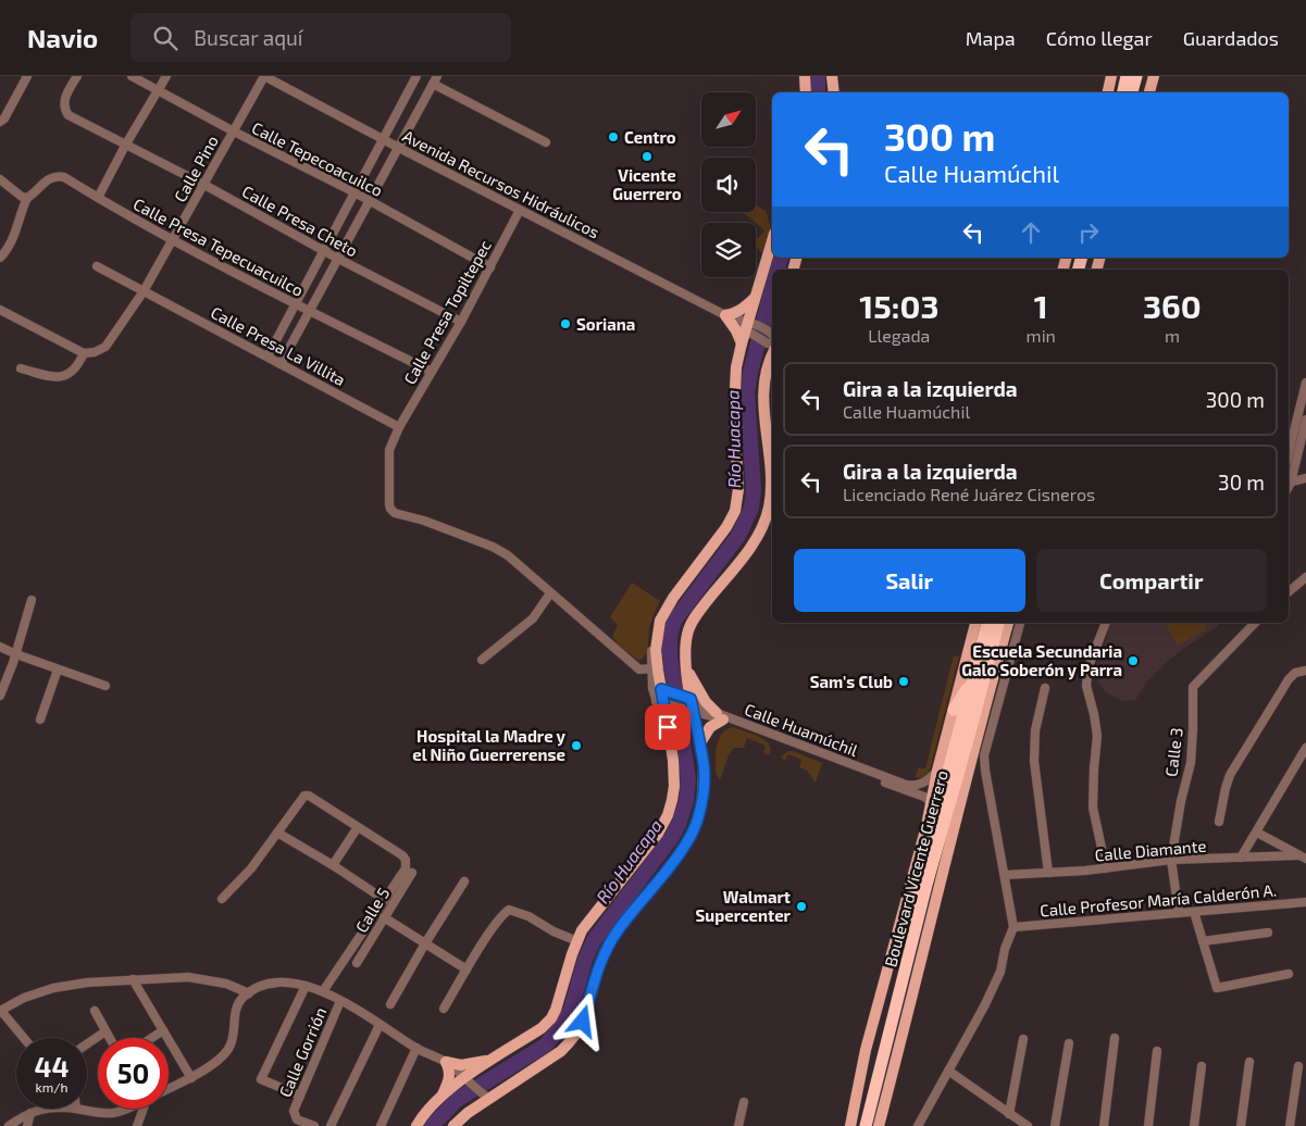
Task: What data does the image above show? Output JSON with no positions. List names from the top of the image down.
{
  "streets": {
    "highway": ["Boulevard Vicente Guerrero"],
    "street": [
      "Calle Tepecoacuilco",
      "Calle Pino",
      "Avenida Recursos Hidráulicos",
      "Calle Presa Cheto",
      "Calle Presa Tepecuacuilco",
      "Calle Presa Topiltepec",
      "Calle Presa La Villita",
      "Calle Huamúchil",
      "Calle 3",
      "Calle Diamante",
      "Calle Profesor María Calderón A.",
      "Calle 5",
      "Calle Gorrión"
    ]
  },
  "crossings": [
    ["Calle Tepecoacuilco", "Calle Pino"],
    ["Calle Tepecoacuilco", "Calle Presa Topiltepec"],
    ["Calle Pino", "Avenida Recursos Hidráulicos"],
    ["Calle Pino", "Calle Presa Cheto"],
    ["Calle Pino", "Calle Presa Tepecuacuilco"],
    ["Calle Pino", "Calle Presa La Villita"],
    ["Avenida Recursos Hidráulicos", "Calle Presa Topiltepec"],
    ["Calle Presa Cheto", "Calle Presa Topiltepec"],
    ["Calle Presa Tepecuacuilco", "Calle Presa Topiltepec"],
    ["Calle Presa Topiltepec", "Calle Presa La Villita"],
    ["Calle Huamúchil", "Boulevard Vicente Guerrero"],
    ["Calle 3", "Calle Diamante"],
    ["Calle 3", "Calle Profesor María Calderón A."]
  ],
  "water": ["Río Huacapa"],
  "places": [
    "Centro",
    "Vicente Guerrero",
    "Soriana",
    "Escuela Secundaria Galo Soberón y Parra",
    "Sam's Club",
    "Hospital la Madre y el Niño Guerrerense",
    "Walmart Supercenter"
  ],
  "north": "top right",
  "page": {
    "header": "Navio",
    "search": "Buscar aquí",
    "nav": ["Mapa", "Cómo llegar", "Guardados"],
    "turn": ["300 m", "Calle Huamúchil"],
    "eta": [
      "15:03",
      "Llegada",
      "1",
      "min",
      "360",
      "m"
    ],
    "list": [
      {
        "name": "Gira a la izquierda",
        "note": "Calle Huamúchil",
        "value": "300 m"
      },
      {
        "name": "Gira a la izquierda",
        "note": "Licenciado René Juárez Cisneros",
        "value": "30 m"
      }
    ],
    "buttons": ["Salir", "Compartir"],
    "speed": "44 km/h",
    "limit": "50"
  }
}
